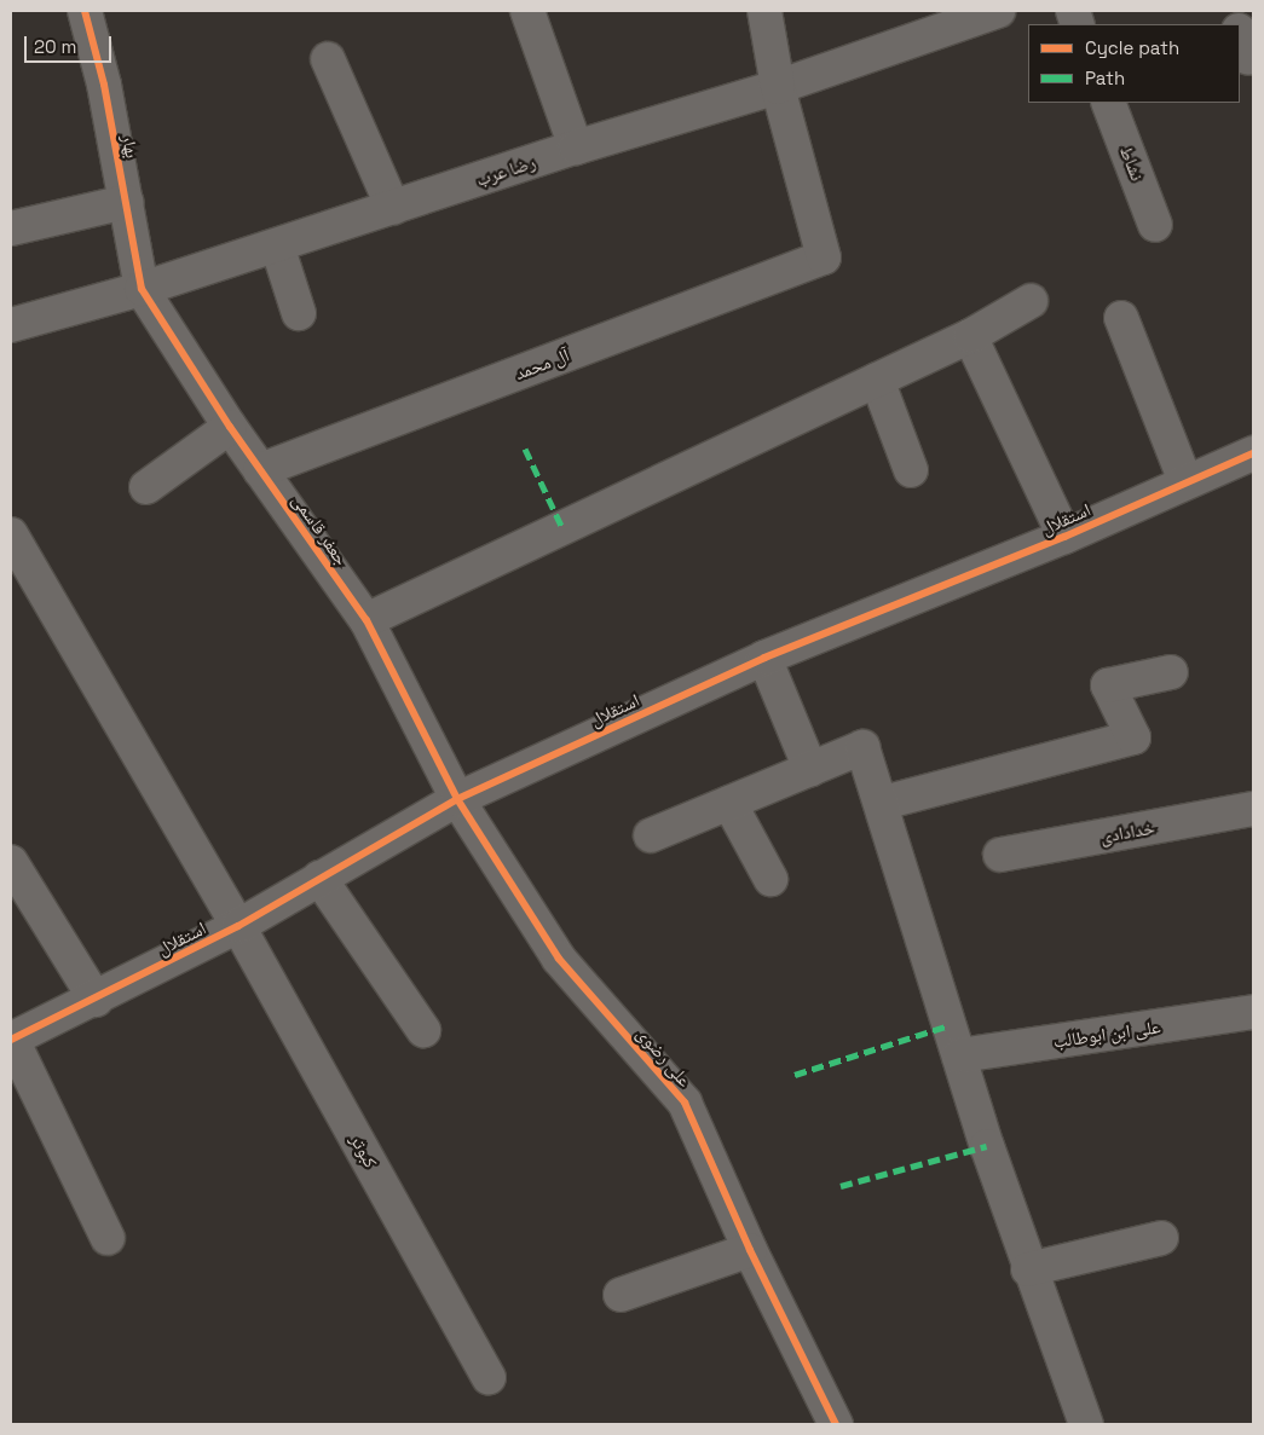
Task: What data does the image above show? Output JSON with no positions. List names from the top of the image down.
{
  "streets": {
    "street": [
      "بهار",
      "نشاط",
      "رضا عرب",
      "آل محمد",
      "استقلال",
      "جعفر قاسمی",
      "خدادادی",
      "علی ابن ابوطالب",
      "علی رضوی",
      "کبوتر"
    ]
  },
  "crossings": [
    ["بهار", "رضا عرب"],
    ["بهار", "جعفر قاسمی"],
    ["رضا عرب", "آل محمد"],
    ["رضا عرب", "جعفر قاسمی"],
    ["آل محمد", "جعفر قاسمی"],
    ["استقلال", "جعفر قاسمی"],
    ["استقلال", "علی رضوی"],
    ["استقلال", "کبوتر"],
    ["جعفر قاسمی", "علی رضوی"]
  ],
  "legend": ["Cycle path", "Path"],
  "scale_bar": "20 m"
}
